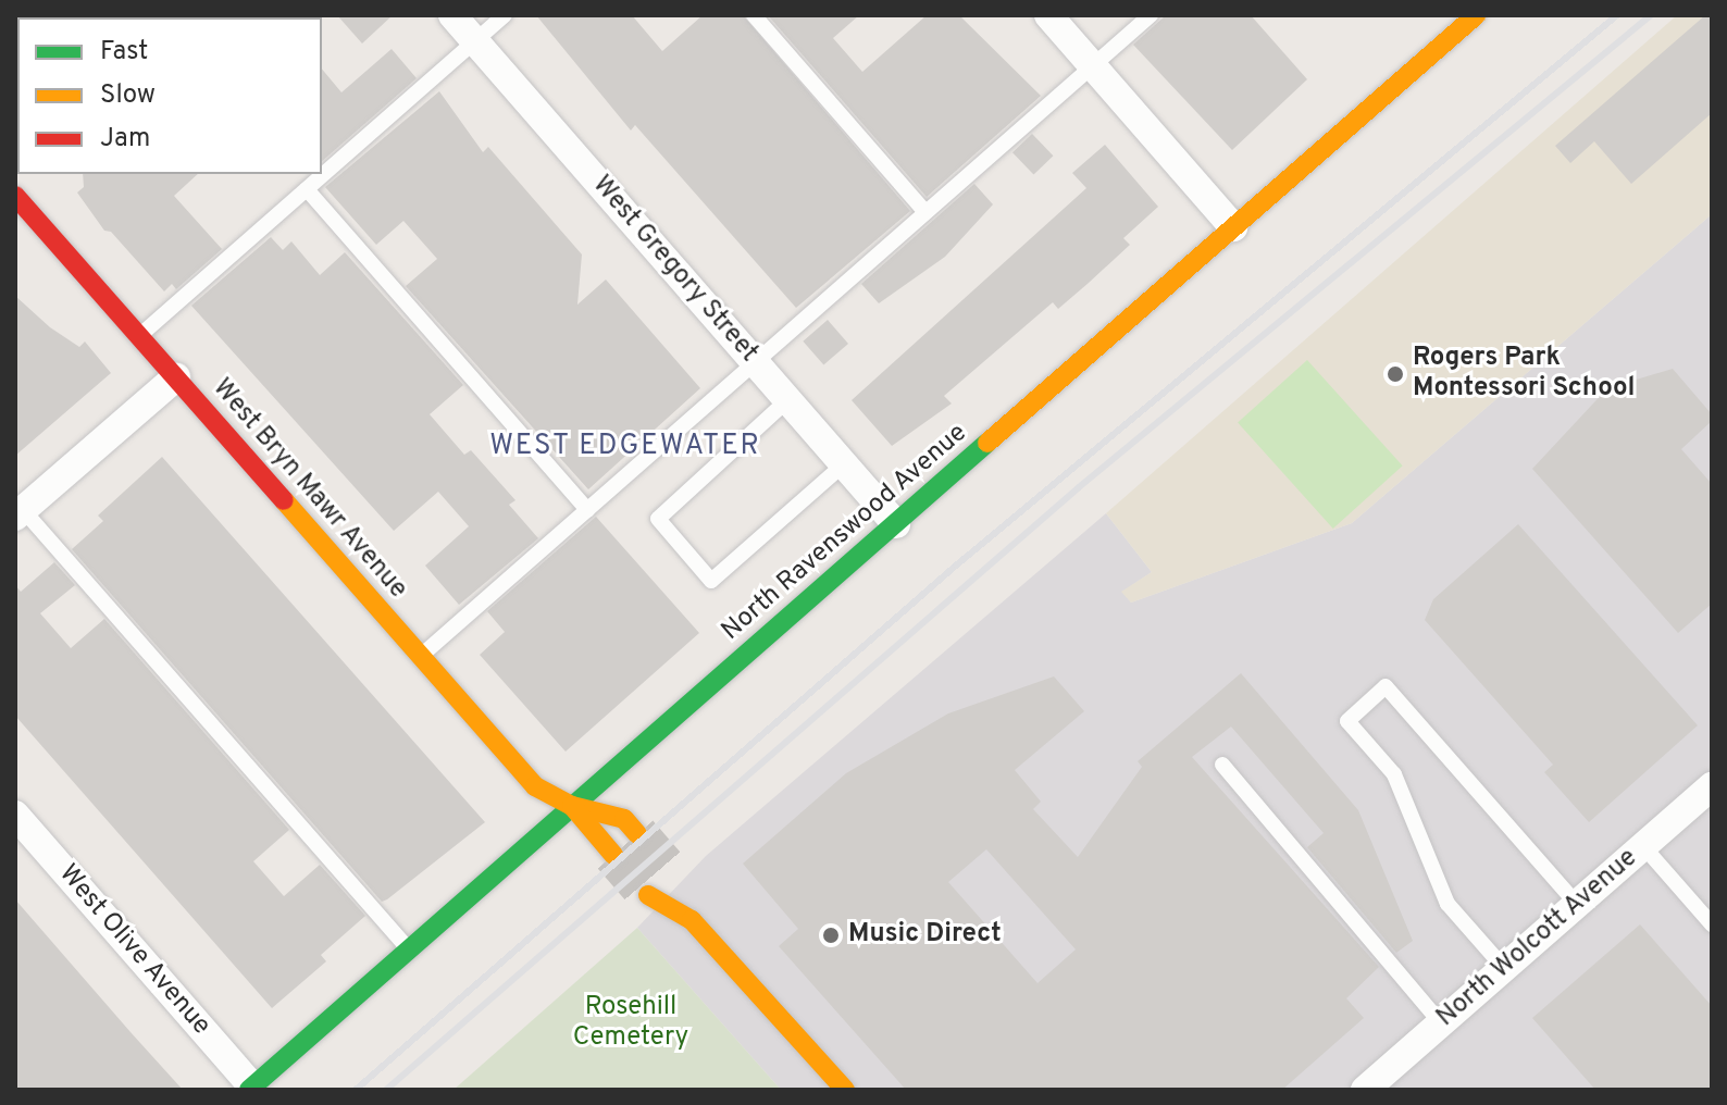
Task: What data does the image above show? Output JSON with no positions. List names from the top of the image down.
{
  "streets": {
    "street": [
      "West Gregory Street",
      "West Bryn Mawr Avenue",
      "North Ravenswood Avenue",
      "North Wolcott Avenue",
      "West Olive Avenue"
    ]
  },
  "crossings": [
    ["West Gregory Street", "North Ravenswood Avenue"],
    ["West Bryn Mawr Avenue", "North Ravenswood Avenue"],
    ["North Ravenswood Avenue", "West Olive Avenue"]
  ],
  "districts": ["WEST EDGEWATER"],
  "parks": ["Rosehill Cemetery"],
  "places": ["Rogers Park Montessori School", "Music Direct"],
  "legend": ["Fast", "Slow", "Jam"]
}
